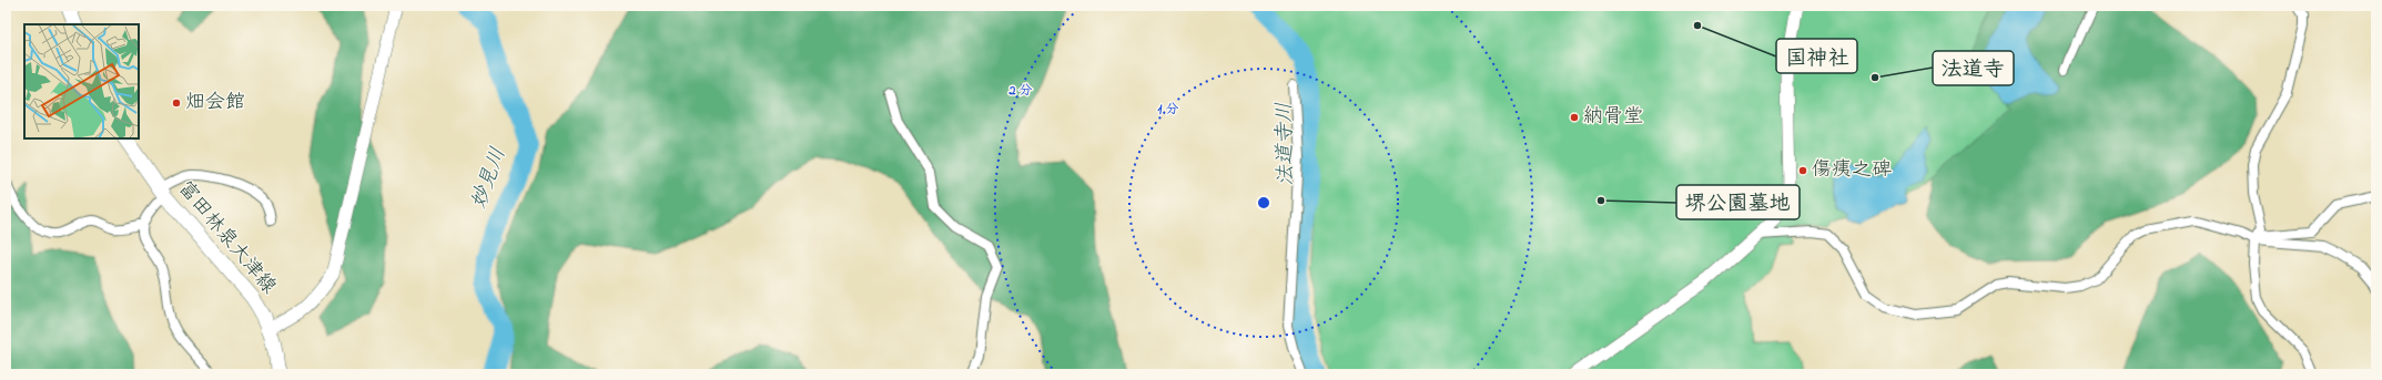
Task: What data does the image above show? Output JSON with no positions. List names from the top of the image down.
{
  "streets": {
    "main road": ["富田林泉大津線"]
  },
  "water": ["法道寺川", "妙見川"],
  "places": [
    "国神社",
    "法道寺",
    "畑会館",
    "納骨堂",
    "傷痍之碑",
    "堺公園墓地"
  ],
  "rings": ["2 分", "1 分"]
}
